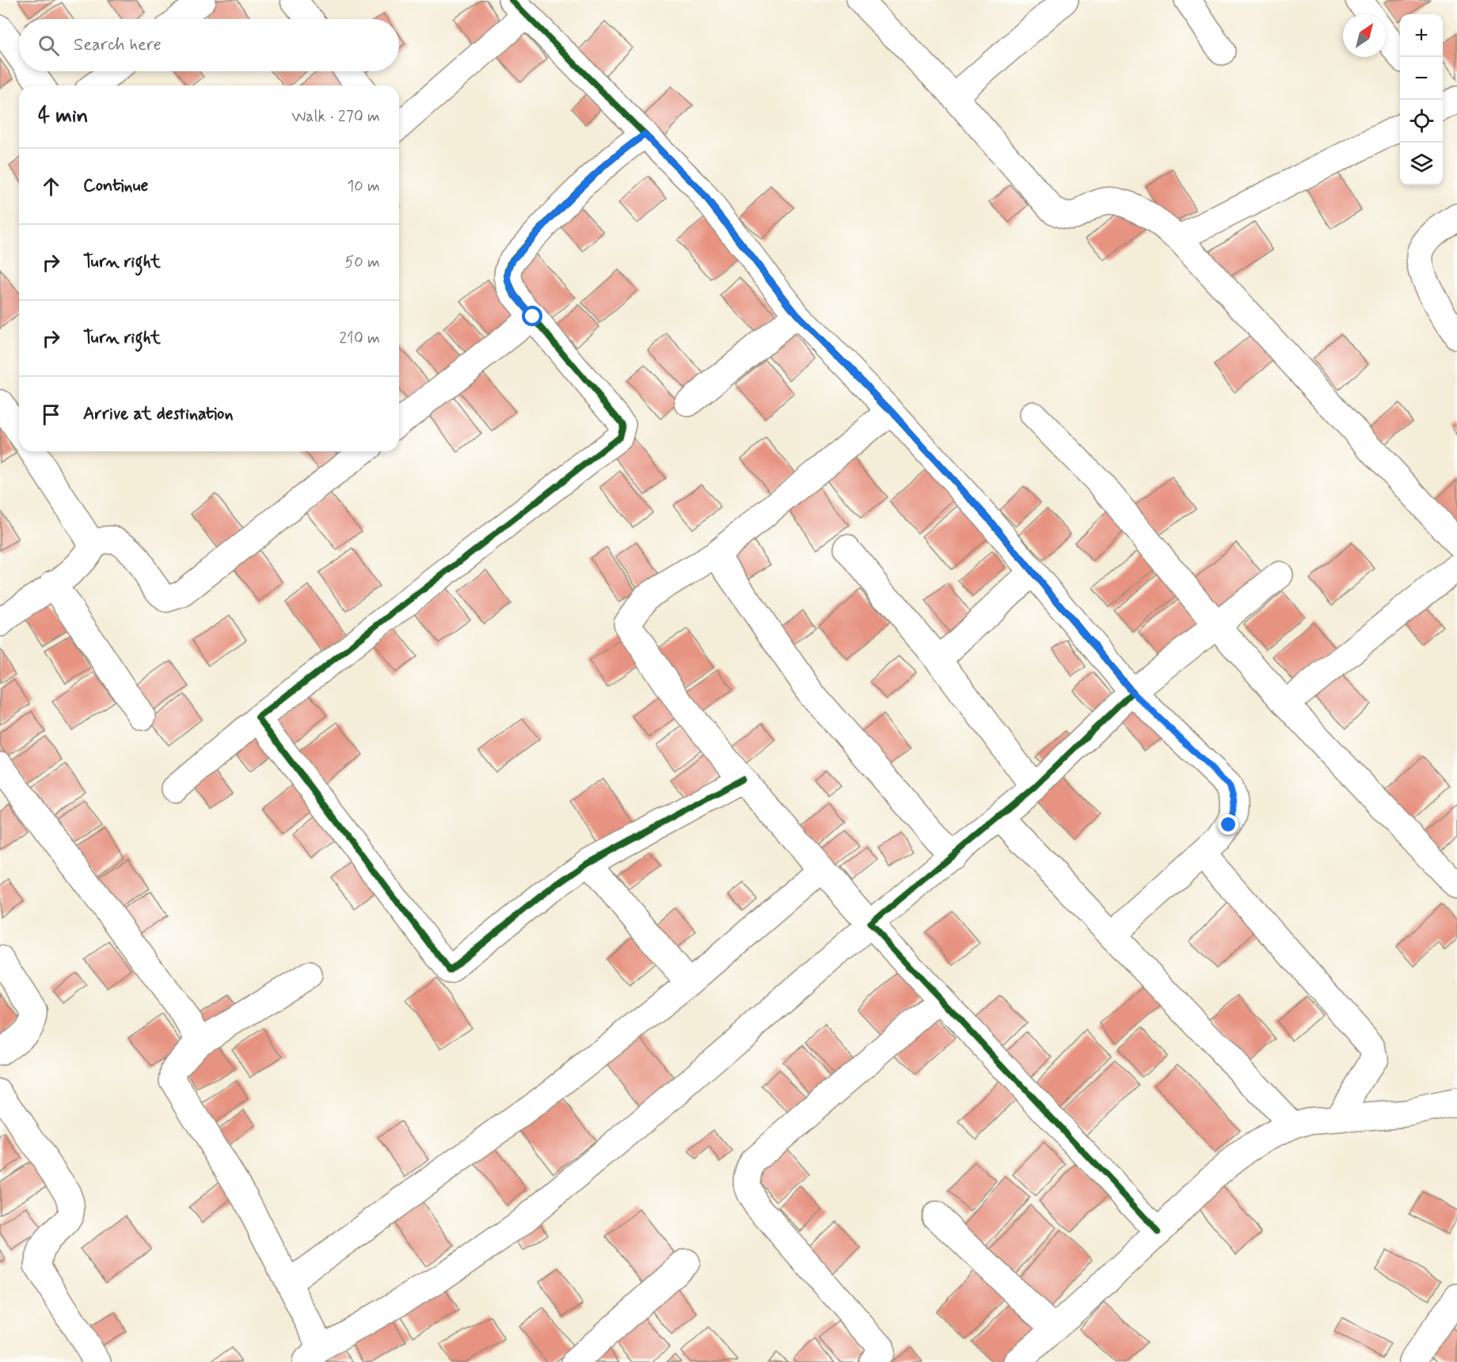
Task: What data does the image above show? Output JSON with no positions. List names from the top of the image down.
{
  "north": "top right",
  "page": {
    "map_buttons": ["+", "−"],
    "search": "Search here",
    "heading": ["4 min", "Walk · 270 m"],
    "list": [
      ["Continue", "10 m"],
      ["Turn right", "50 m"],
      ["Turn right", "210 m"],
      "Arrive at destination"
    ]
  }
}
